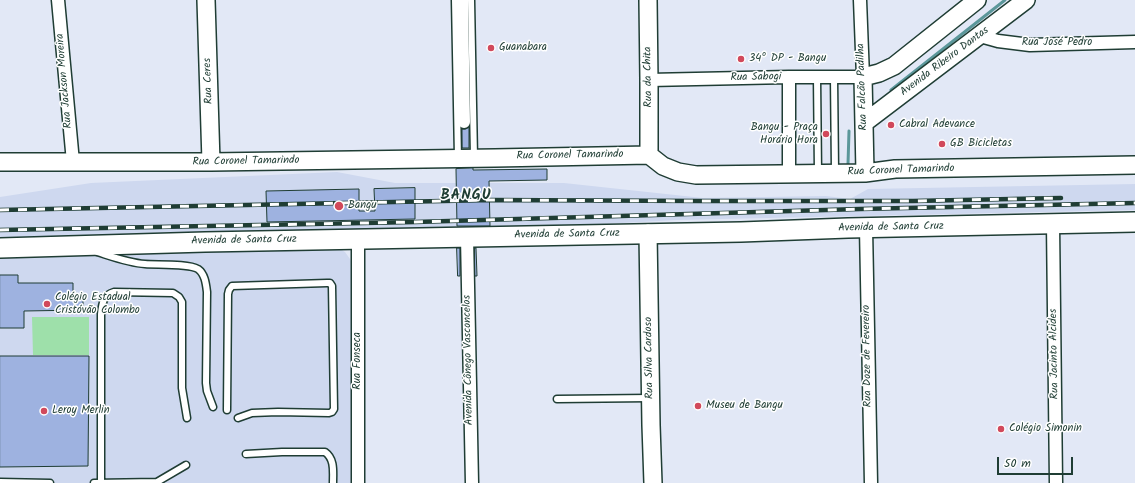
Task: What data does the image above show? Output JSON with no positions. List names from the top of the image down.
{
  "streets": {
    "main road": [
      "Avenida Ribeiro Dantas",
      "Rua da Chita",
      "Rua Ceres",
      "Rua Falcão Padilha",
      "Rua Coronel Tamarindo",
      "Avenida de Santa Cruz",
      "Rua Silva Cardoso"
    ],
    "street": [
      "Rua José Pedro",
      "Rua Sabogi",
      "Rua Jackson Moreira",
      "Rua Jacinto Alcides",
      "Rua Doze de Fevereiro",
      "Avenida Cônego Vasconcelos",
      "Rua Fonseca"
    ]
  },
  "crossings": [
    ["Rua José Pedro", "Avenida Ribeiro Dantas"],
    ["Avenida Ribeiro Dantas", "Rua Falcão Padilha"],
    ["Rua da Chita", "Rua Sabogi"],
    ["Rua da Chita", "Rua Coronel Tamarindo"],
    ["Rua Sabogi", "Rua Falcão Padilha"],
    ["Rua Jackson Moreira", "Rua Coronel Tamarindo"],
    ["Rua Ceres", "Rua Coronel Tamarindo"],
    ["Rua Falcão Padilha", "Rua Coronel Tamarindo"],
    ["Avenida de Santa Cruz", "Rua Jacinto Alcides"],
    ["Avenida de Santa Cruz", "Rua Doze de Fevereiro"],
    ["Avenida de Santa Cruz", "Rua Silva Cardoso"],
    ["Avenida de Santa Cruz", "Avenida Cônego Vasconcelos"],
    ["Avenida de Santa Cruz", "Rua Fonseca"]
  ],
  "districts": ["BANGU"],
  "places": [
    "Guanabara",
    "34º DP - Bangu",
    "Cabral Adevance",
    "Bangu - Praça Horário Hora",
    "GB Bicicletas",
    "Bangu",
    "Colégio Estadual Cristóvão Colombo",
    "Museu de Bangu",
    "Leroy Merlin",
    "Colégio Simonin"
  ],
  "scale_bar": "50 m"
}
